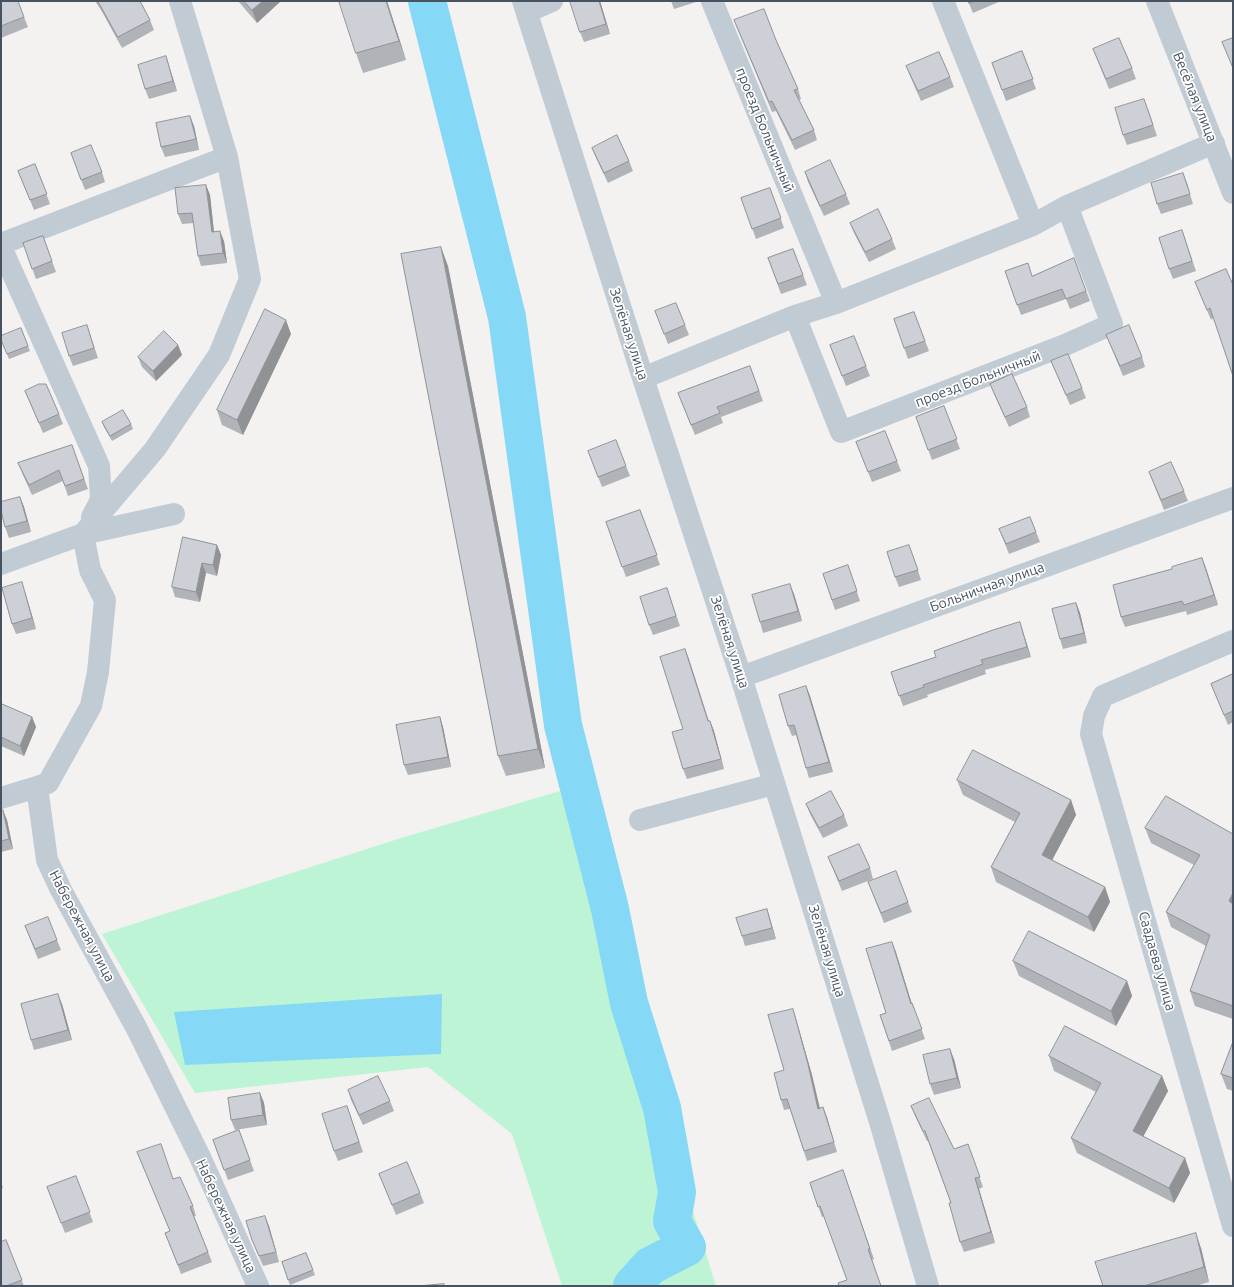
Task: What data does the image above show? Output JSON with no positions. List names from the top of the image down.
{
  "streets": {
    "street": [
      "Весёлая улица",
      "проезд Больничный",
      "Зелёная улица",
      "Больничная улица",
      "Набережная улица",
      "Саадаева улица"
    ]
  },
  "crossings": [
    ["Зелёная улица", "Больничная улица"]
  ]
}
